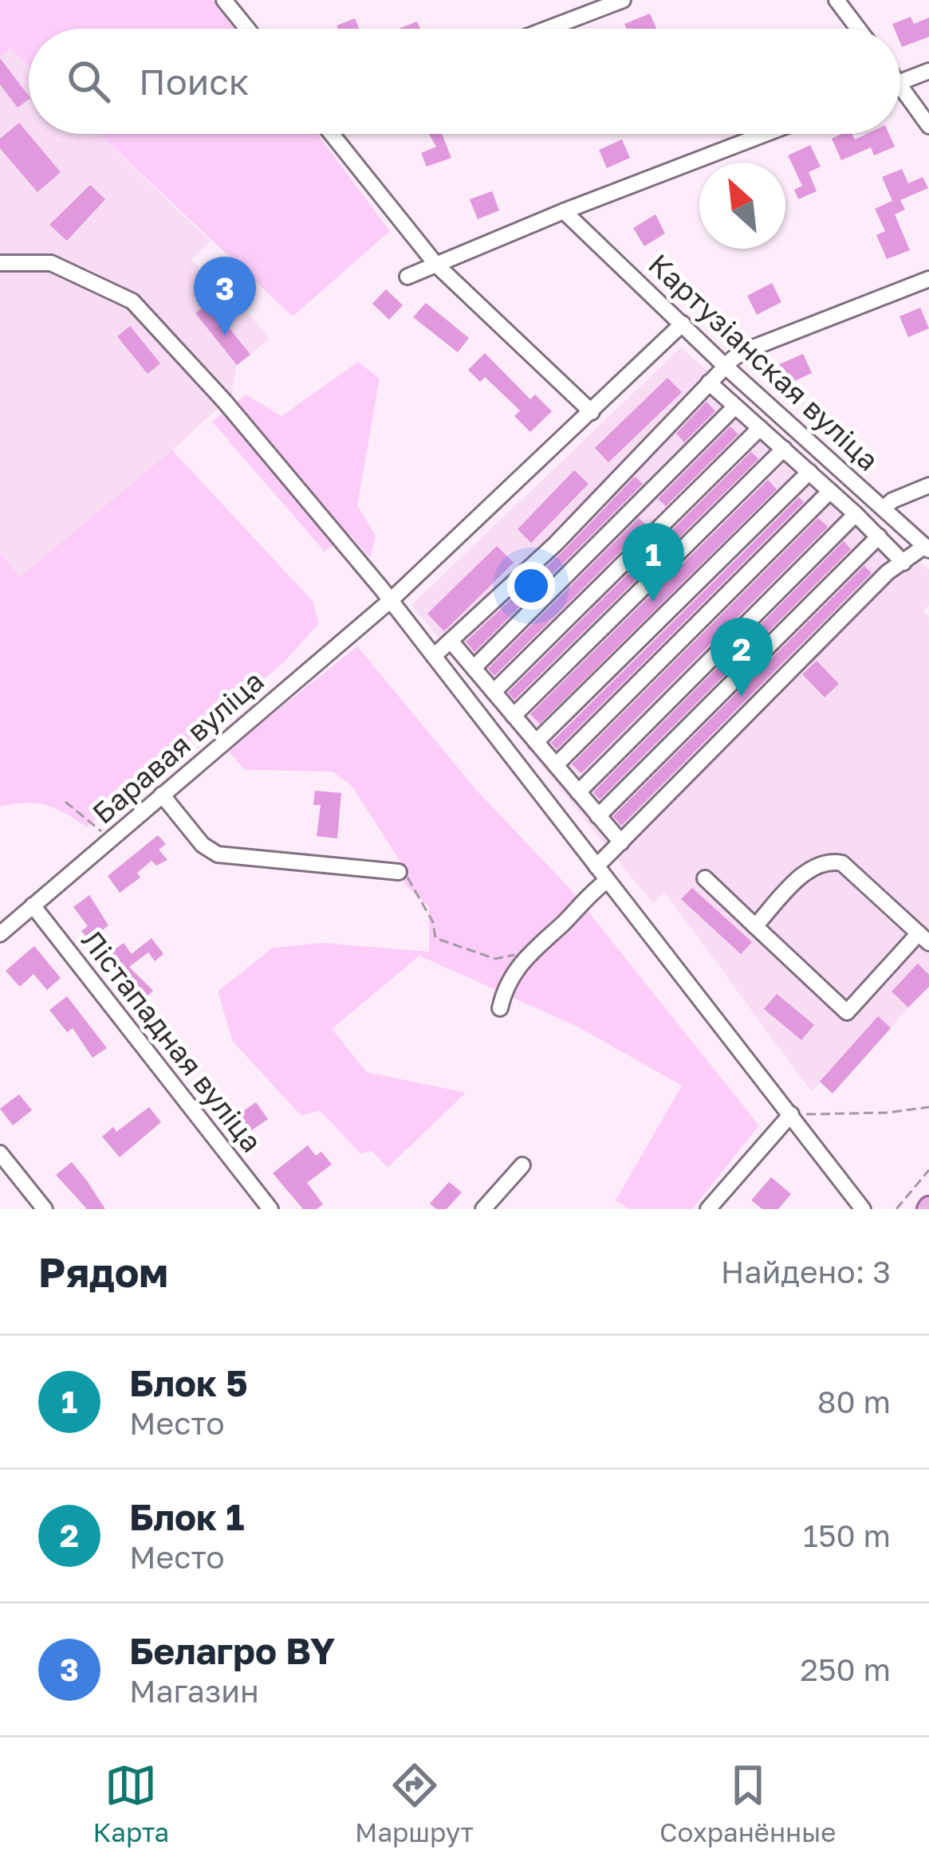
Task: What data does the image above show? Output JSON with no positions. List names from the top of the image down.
{
  "streets": {
    "street": ["Картузіанская вуліца", "Баравая вуліца", "Лістападная вуліца"]
  },
  "crossings": [
    ["Картузіанская вуліца", "Баравая вуліца"],
    ["Баравая вуліца", "Лістападная вуліца"]
  ],
  "north": "top left",
  "page": {
    "search": "Поиск",
    "pins": ["3", "1", "2"],
    "heading": ["Рядом", "Найдено: 3"],
    "list": [
      {
        "mark": "1",
        "name": "Блок 5",
        "note": "Место",
        "value": "80 m"
      },
      {
        "mark": "2",
        "name": "Блок 1",
        "note": "Место",
        "value": "150 m"
      },
      {
        "mark": "3",
        "name": "Белагро BY",
        "note": "Магазин",
        "value": "250 m"
      }
    ],
    "nav": ["Карта", "Маршрут", "Сохранённые"]
  }
}
